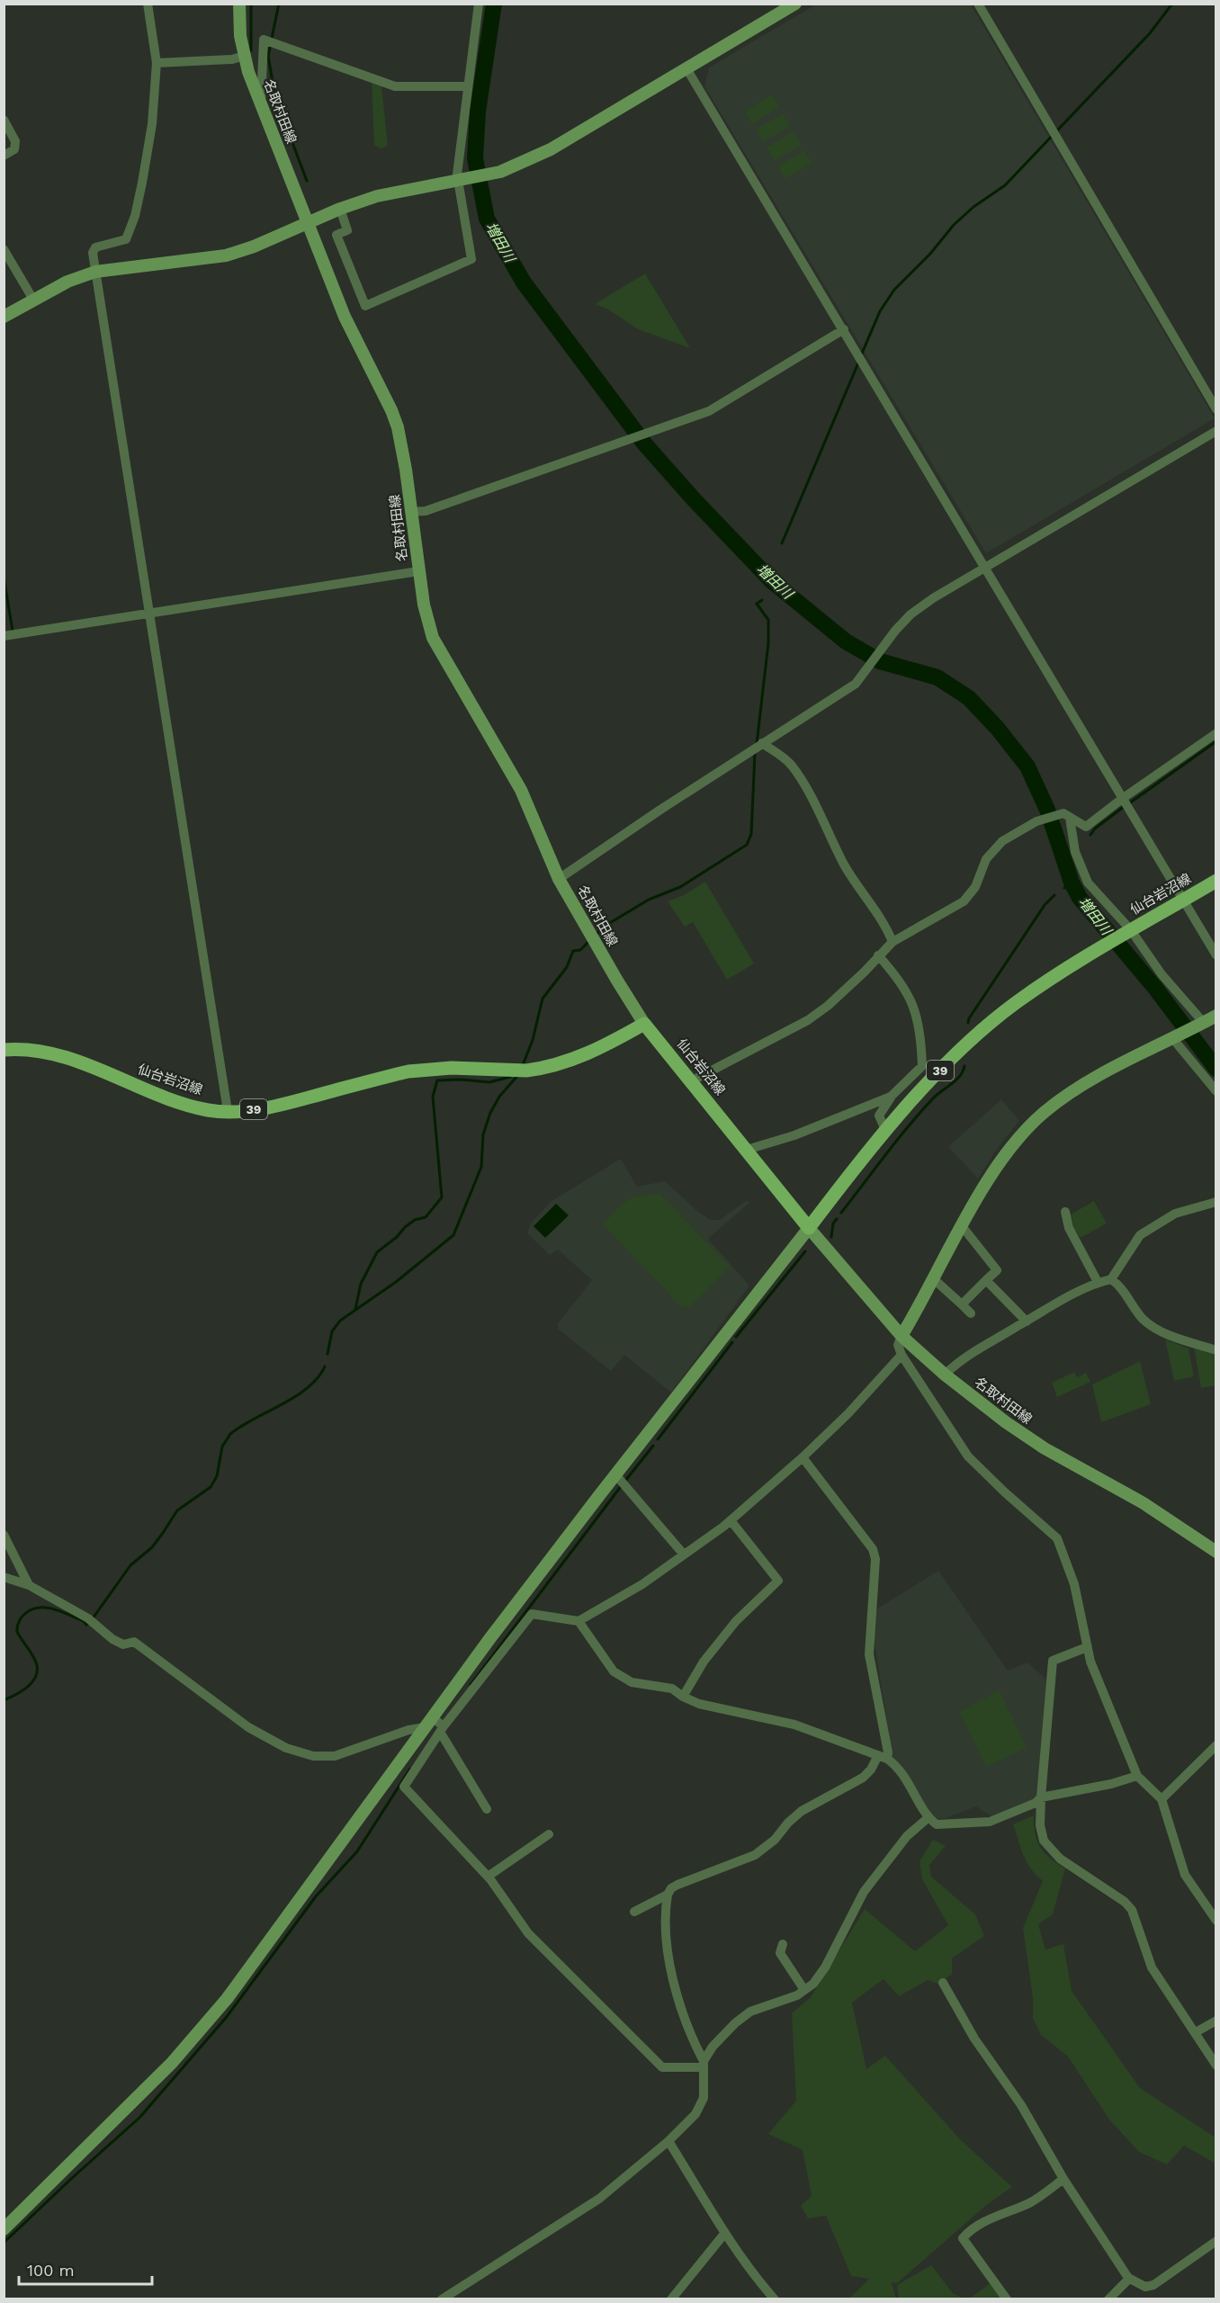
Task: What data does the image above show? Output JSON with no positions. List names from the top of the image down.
{
  "streets": {
    "main road": ["仙台岩沼線", "39"],
    "street": ["名取村田線"]
  },
  "crossings": [
    ["名取村田線", "仙台岩沼線"]
  ],
  "water": ["増田川"],
  "scale_bar": "100 m"
}
